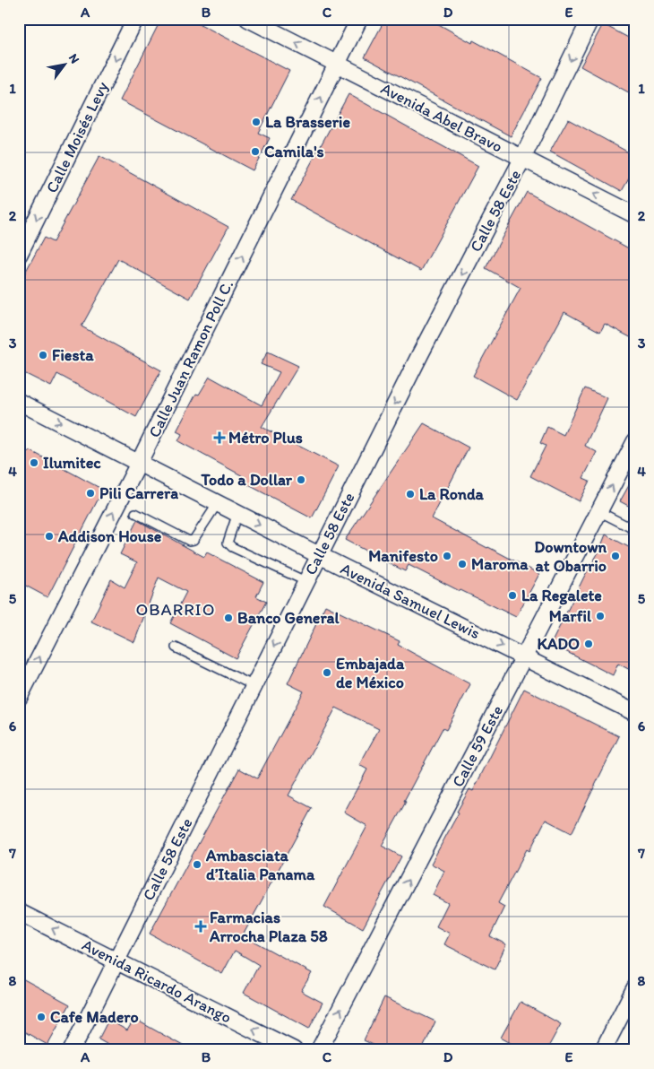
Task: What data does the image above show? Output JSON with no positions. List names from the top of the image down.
{
  "streets": {
    "street": [
      "Avenida Abel Bravo",
      "Calle Moisés Levy",
      "Calle 58 Este",
      "Calle Juan Ramon Poll C.",
      "Avenida Samuel Lewis",
      "Calle 59 Este",
      "Avenida Ricardo Arango"
    ]
  },
  "crossings": [
    ["Avenida Abel Bravo", "Calle 58 Este"],
    ["Avenida Abel Bravo", "Calle Juan Ramon Poll C."],
    ["Calle 58 Este", "Avenida Samuel Lewis"],
    ["Calle 58 Este", "Avenida Ricardo Arango"],
    ["Calle Juan Ramon Poll C.", "Avenida Samuel Lewis"],
    ["Avenida Samuel Lewis", "Calle 59 Este"]
  ],
  "one_way": [
    "Avenida Abel Bravo",
    "Calle Moisés Levy",
    "Calle 58 Este",
    "Calle Juan Ramon Poll C.",
    "Avenida Samuel Lewis",
    "Calle 59 Este",
    "Avenida Ricardo Arango"
  ],
  "districts": ["OBARRIO"],
  "places": {
    "other": [
      "La Brasserie",
      "Camila's",
      "Fiesta",
      "Ilumitec",
      "Todo a Dollar",
      "Pili Carrera",
      "La Ronda",
      "Addison House",
      "Manifesto",
      "Downtown at Obarrio",
      "Maroma",
      "La Regalete",
      "Marfil",
      "Banco General",
      "KADO",
      "Embajada de México",
      "Ambasciata d’Italia Panama",
      "Cafe Madero"
    ],
    "health": ["Métro Plus", "Farmacias Arrocha Plaza 58"]
  },
  "north": "top right",
  "grid": {
    "columns": [
      "A",
      "B",
      "C",
      "D",
      "E"
    ],
    "rows": [
      "1",
      "2",
      "3",
      "4",
      "5",
      "6",
      "7",
      "8"
    ]
  }
}
